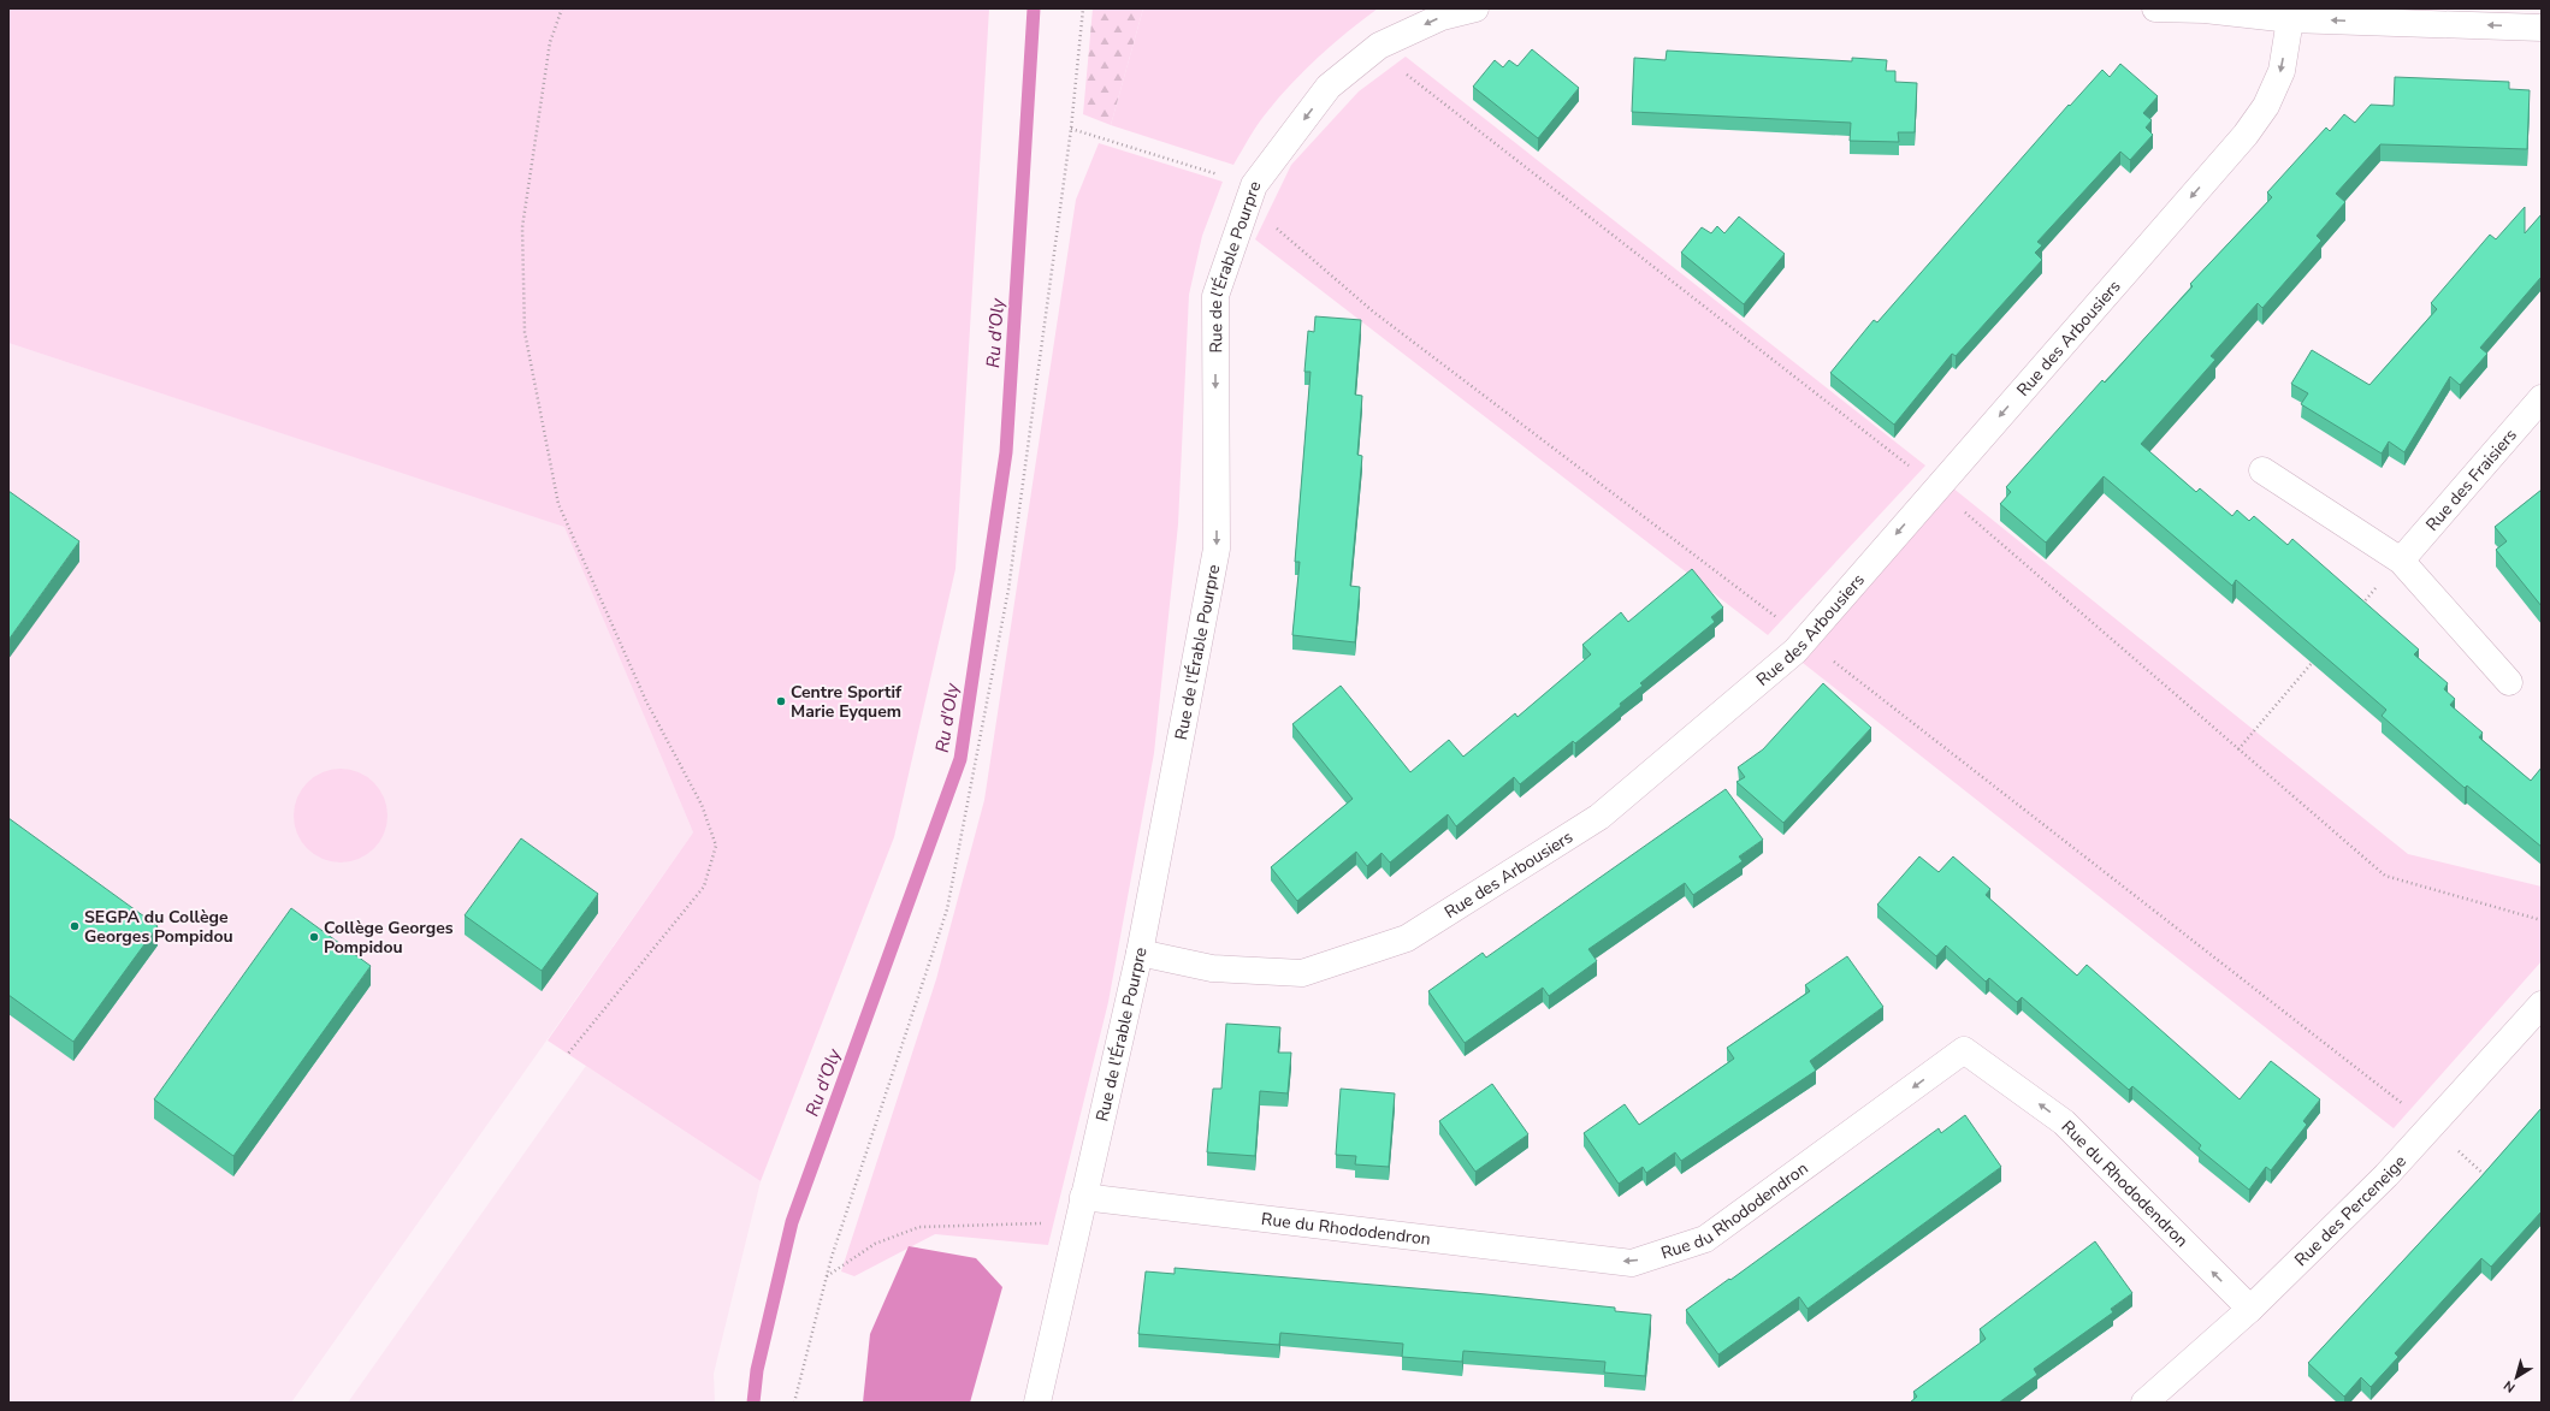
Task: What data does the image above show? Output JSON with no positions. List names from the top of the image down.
{
  "streets": {
    "street": [
      "Rue de l'Érable Pourpre",
      "Rue des Arbousiers",
      "Rue des Fraisiers",
      "Rue du Rhododendron",
      "Rue des Perceneige"
    ]
  },
  "crossings": [
    ["Rue de l'Érable Pourpre", "Rue des Arbousiers"],
    ["Rue de l'Érable Pourpre", "Rue du Rhododendron"],
    ["Rue du Rhododendron", "Rue des Perceneige"]
  ],
  "one_way": ["Rue de l'Érable Pourpre", "Rue des Arbousiers", "Rue du Rhododendron"],
  "water": ["Ru d'Oly"],
  "places": ["Centre Sportif Marie Eyquem", "SEGPA du Collège Georges Pompidou", "Collège Georges Pompidou"],
  "north": "bottom left"
}
